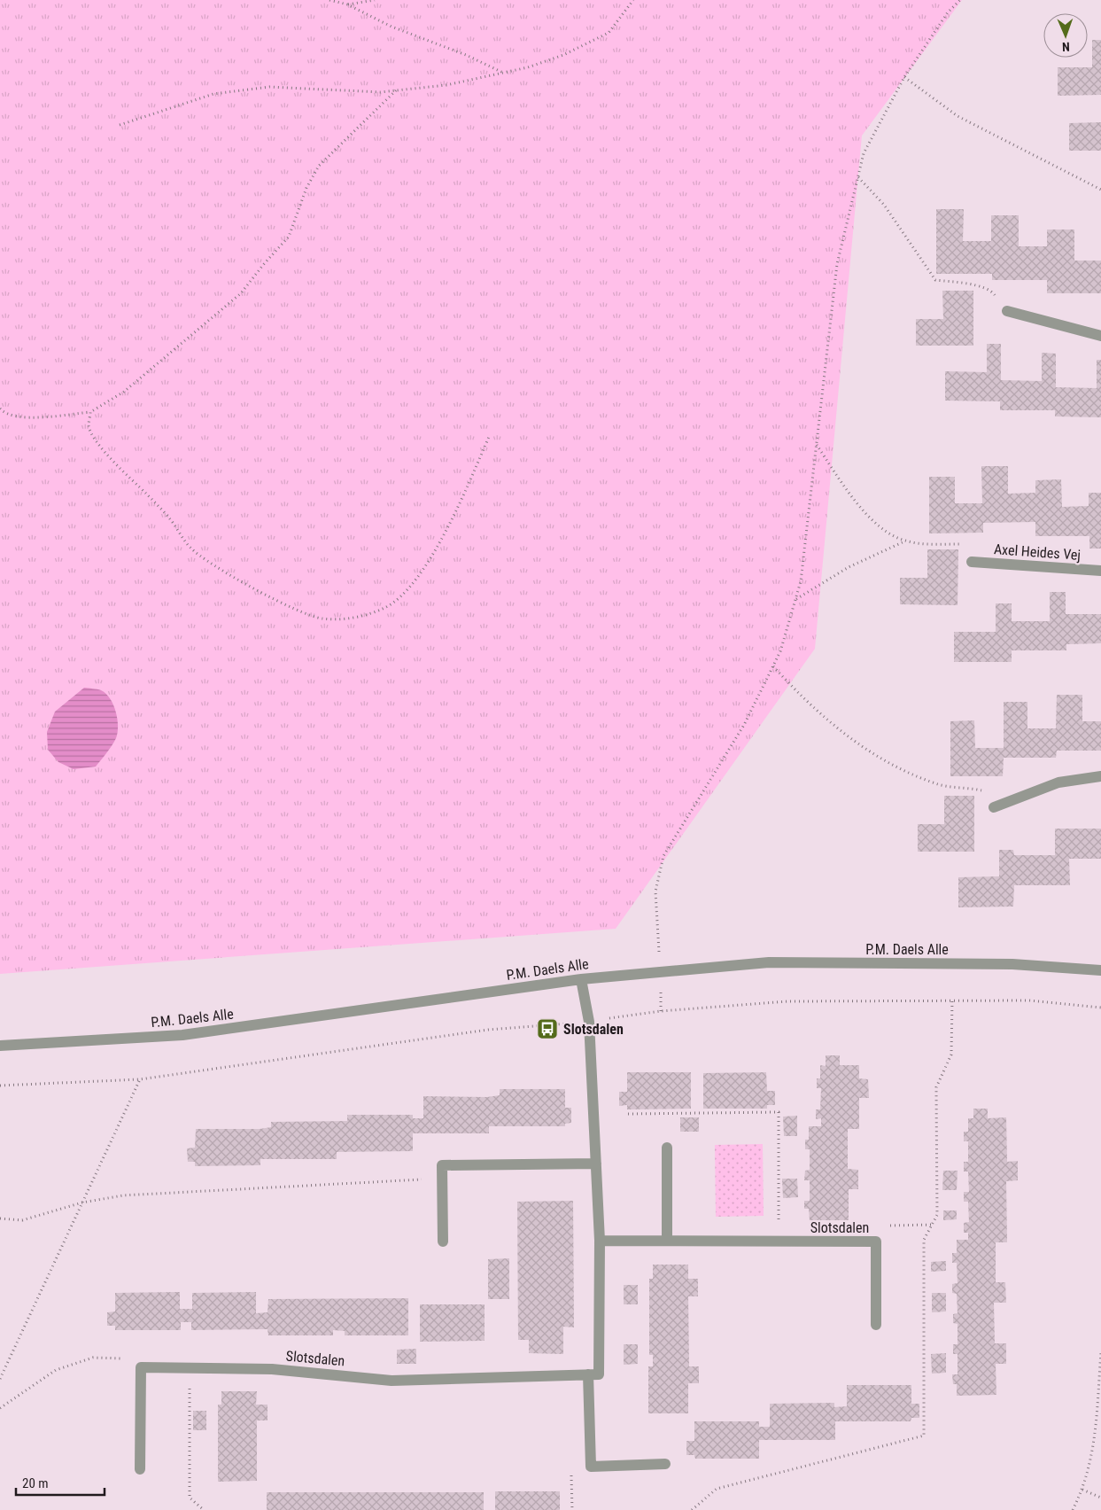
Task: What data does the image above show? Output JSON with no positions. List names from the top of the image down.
{
  "streets": {
    "street": ["Axel Heides Vej", "P.M. Daels Alle", "Slotsdalen"]
  },
  "places": {
    "bus stop": ["Slotsdalen"]
  },
  "scale_bar": "20 m",
  "north": "bottom"
}
